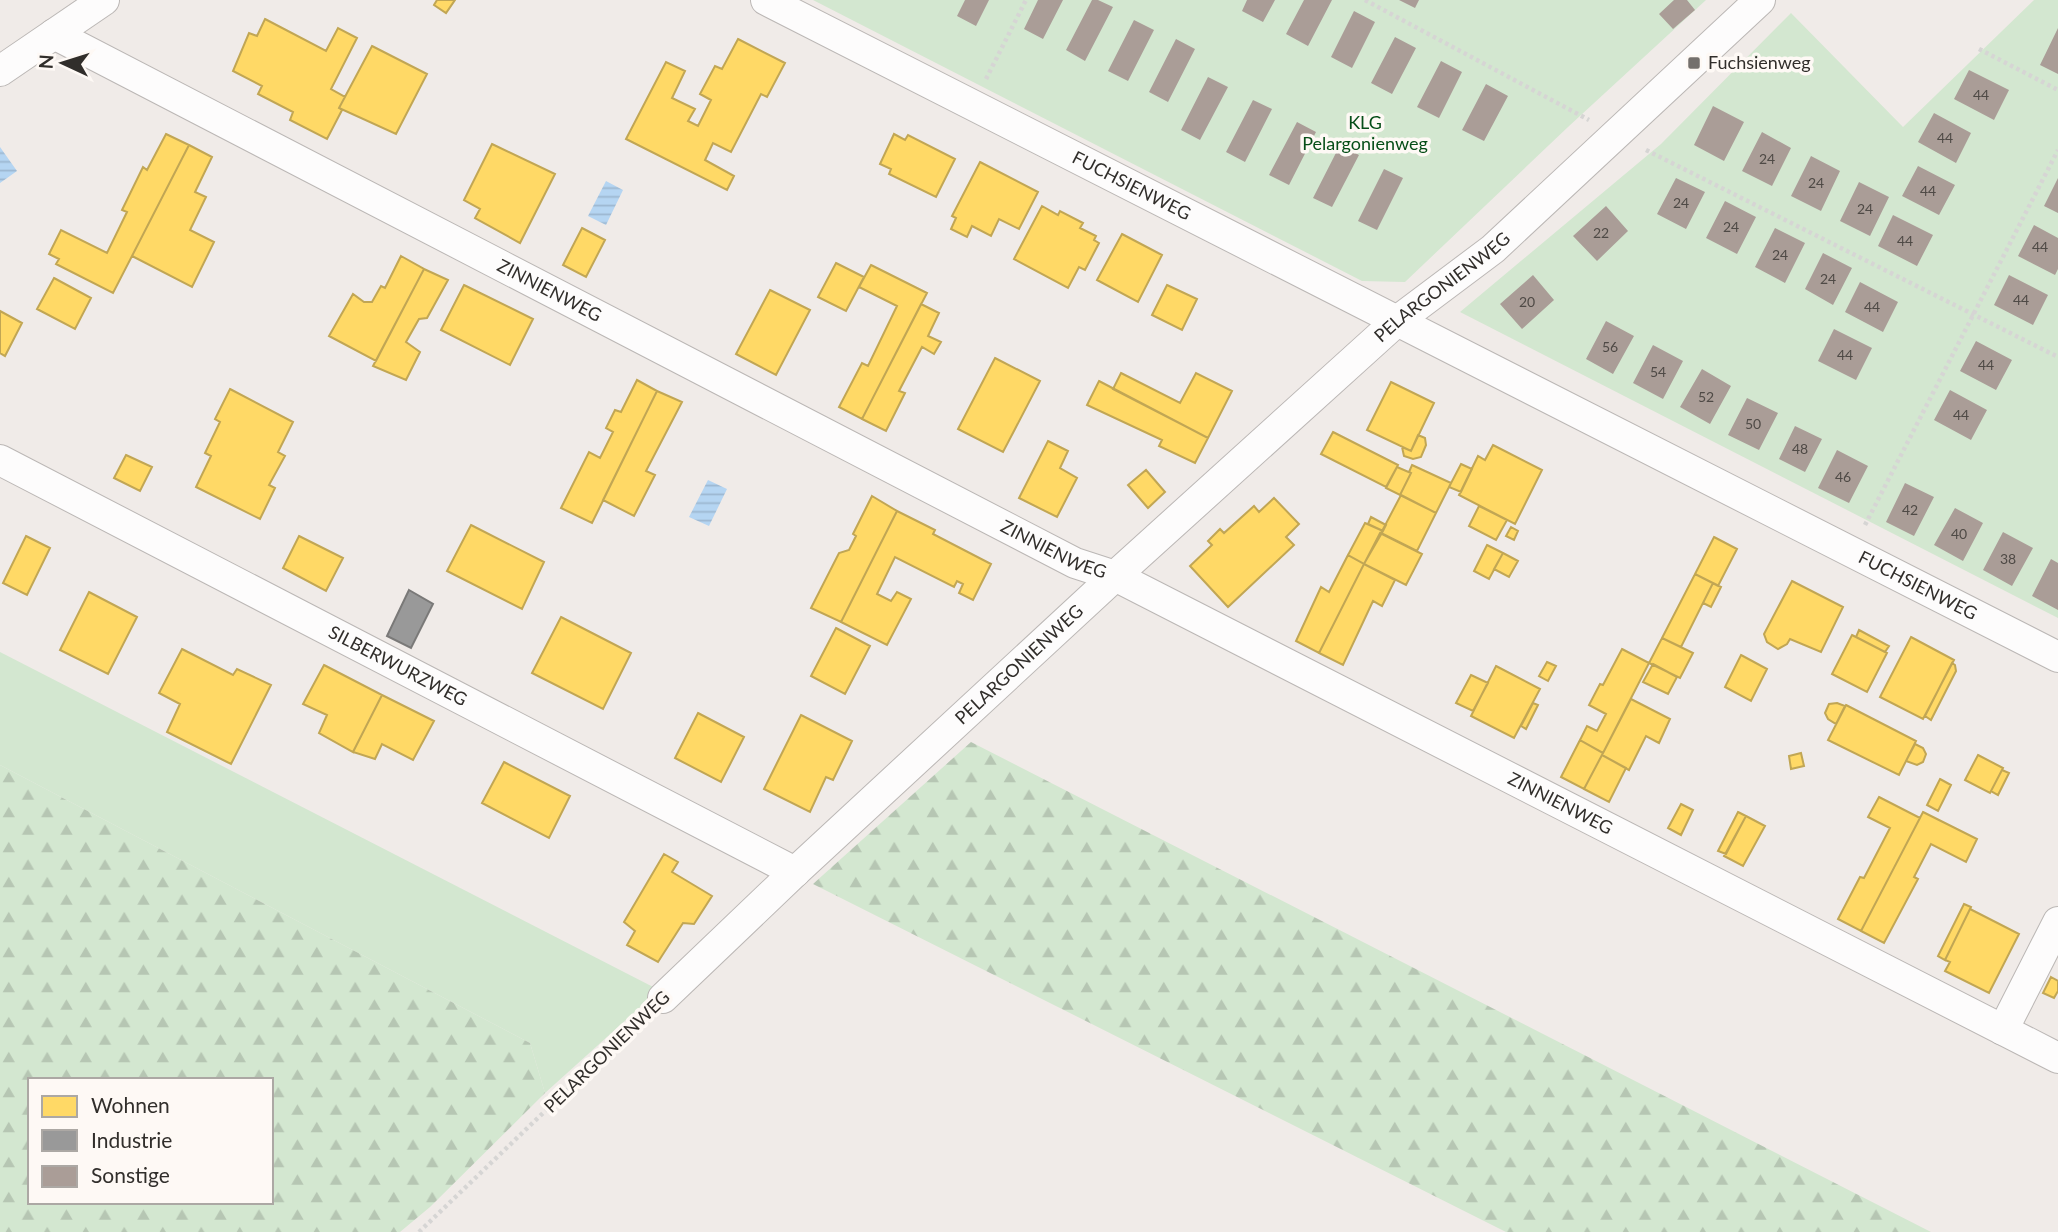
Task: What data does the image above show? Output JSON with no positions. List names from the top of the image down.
{
  "streets": {
    "street": [
      "FUCHSIENWEG",
      "PELARGONIENWEG",
      "ZINNIENWEG",
      "SILBERWURZWEG"
    ]
  },
  "crossings": [
    ["FUCHSIENWEG", "PELARGONIENWEG"],
    ["PELARGONIENWEG", "ZINNIENWEG"],
    ["PELARGONIENWEG", "SILBERWURZWEG"]
  ],
  "parks": ["KLG Pelargonienweg"],
  "places": {
    "transit": ["Fuchsienweg"]
  },
  "house_numbers": [
    "44",
    "44",
    "24",
    "24",
    "44",
    "24",
    "24",
    "24",
    "22",
    "44",
    "44",
    "24",
    "24",
    "44",
    "20",
    "44",
    "56",
    "44",
    "44",
    "54",
    "52",
    "44",
    "50",
    "48",
    "46",
    "42",
    "40",
    "38"
  ],
  "legend": ["Wohnen", "Industrie", "Sonstige"],
  "north": "left"
}
